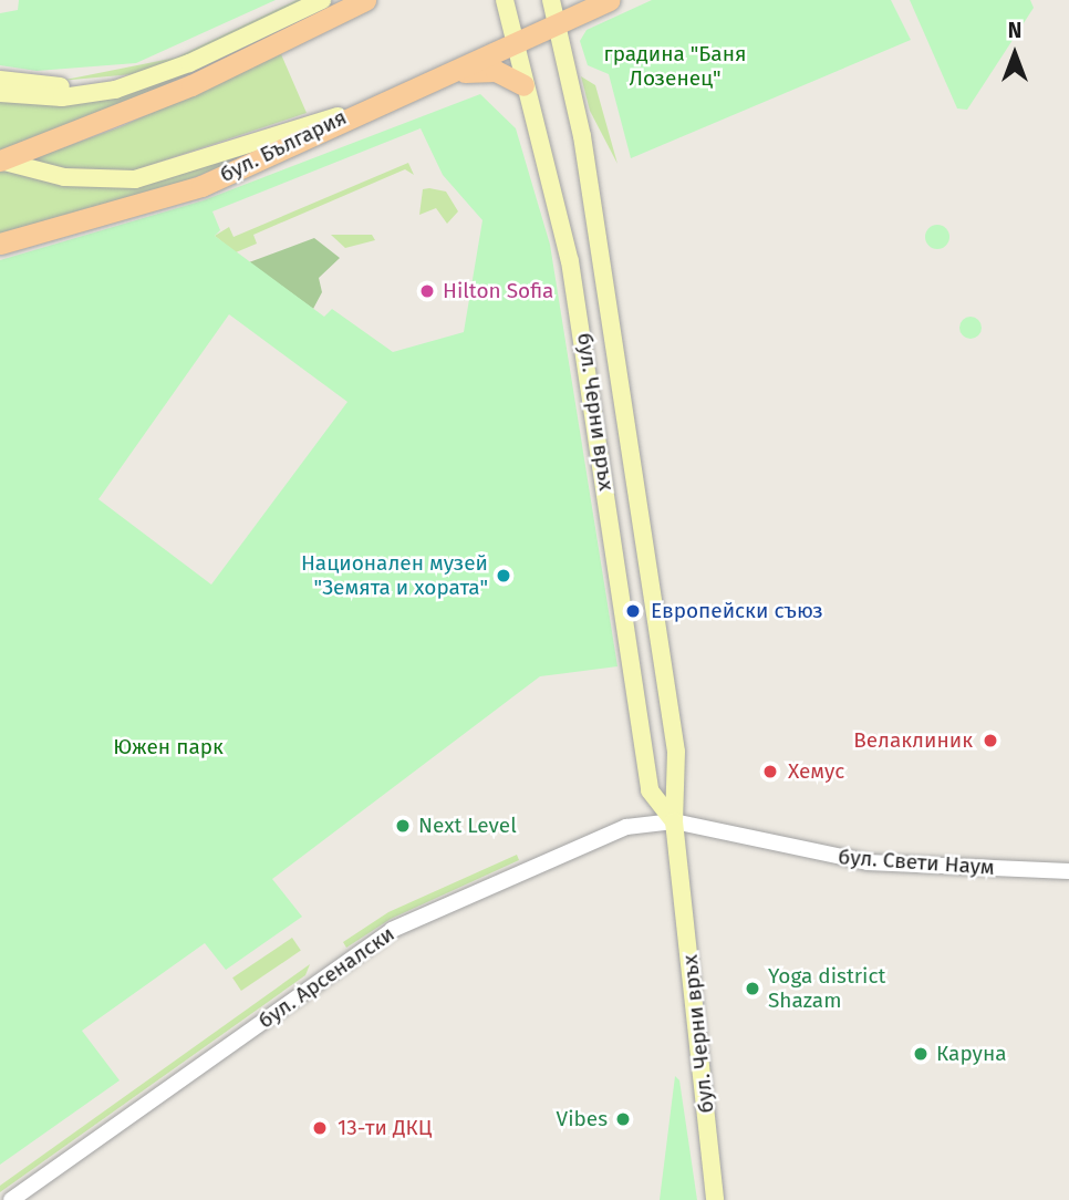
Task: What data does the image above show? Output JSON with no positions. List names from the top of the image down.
{
  "streets": {
    "main road": ["бул. България", "бул. Черни връх"],
    "street": ["бул. Свети Наум", "бул. Арсеналски"]
  },
  "crossings": [
    ["бул. България", "бул. Черни връх"],
    ["бул. Черни връх", "бул. Свети Наум"],
    ["бул. Черни връх", "бул. Арсеналски"],
    ["бул. Свети Наум", "бул. Арсеналски"]
  ],
  "parks": ["градина \"Баня Лозенец\"", "Южен парк"],
  "places": [
    "Hilton Sofia",
    "Национален музей \"Земята и хората\"",
    "Европейски съюз",
    "Велаклиник",
    "Хемус",
    "Next Level",
    "Yoga district Shazam",
    "Каруна",
    "Vibes",
    "13-ти ДКЦ"
  ],
  "north": "top"
}
